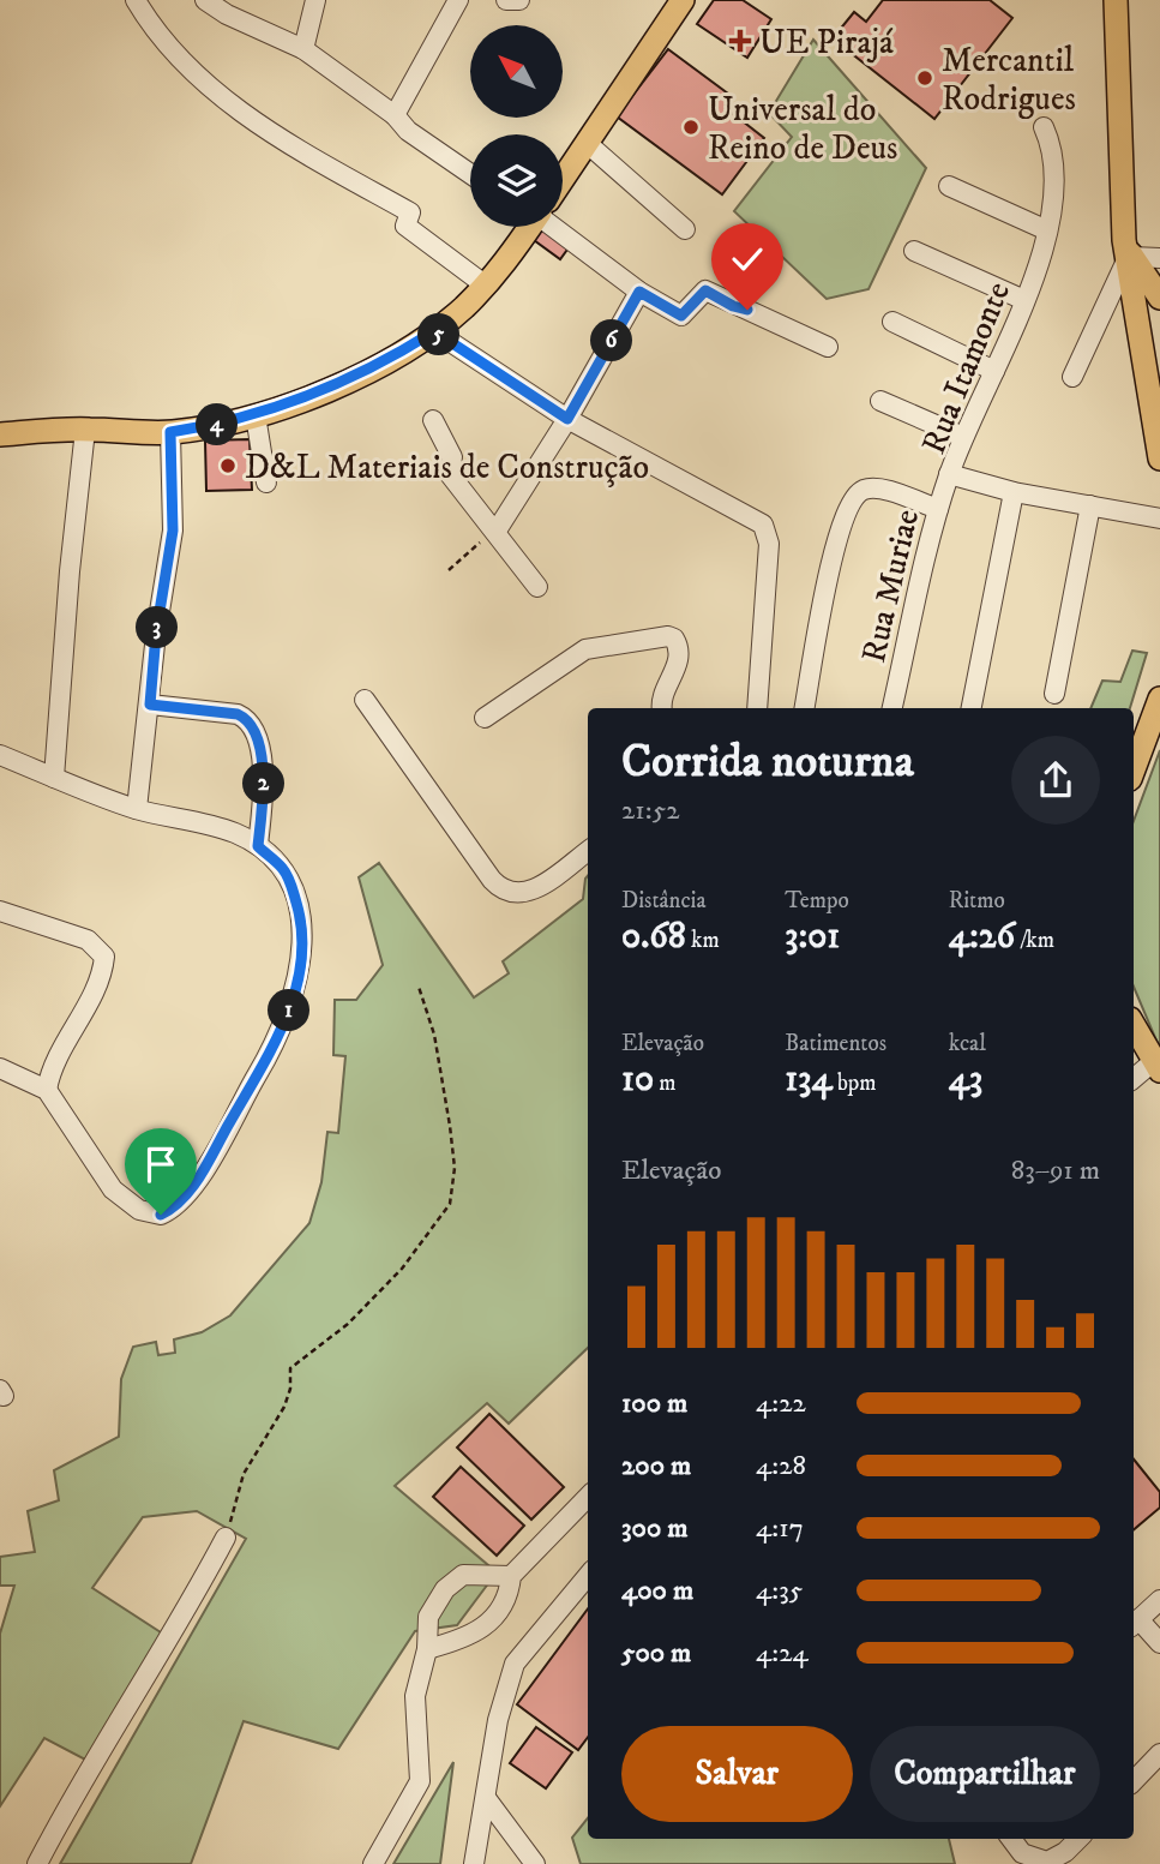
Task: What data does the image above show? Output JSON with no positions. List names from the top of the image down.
{
  "streets": {
    "street": ["Rua Itamonte", "Rua Muriae"]
  },
  "crossings": [
    ["Rua Itamonte", "Rua Muriae"]
  ],
  "places": {
    "health": ["UE Pirajá"],
    "other": ["Mercantil Rodrigues", "Universal do Reino de Deus", "D&L Materiais de Construção"]
  },
  "north": "top left",
  "page": {
    "pins": [
      "5",
      "6",
      "4",
      "3",
      "2",
      "1"
    ],
    "heading": ["Corrida noturna", "21:52"],
    "stats": [
      ["Distância", "0.68 km"],
      ["Tempo", "3:01"],
      ["Ritmo", "4:26 /km"],
      ["Elevação", "10 m"],
      ["Batimentos", "134 bpm"],
      ["kcal", "43"]
    ],
    "chart": ["Elevação", "83–91 m"],
    "list": [
      {
        "name": "100 m",
        "note": "4:22"
      },
      {
        "name": "200 m",
        "note": "4:28"
      },
      {
        "name": "300 m",
        "note": "4:17"
      },
      {
        "name": "400 m",
        "note": "4:35"
      },
      {
        "name": "500 m",
        "note": "4:24"
      }
    ],
    "buttons": ["Salvar", "Compartilhar"]
  }
}
